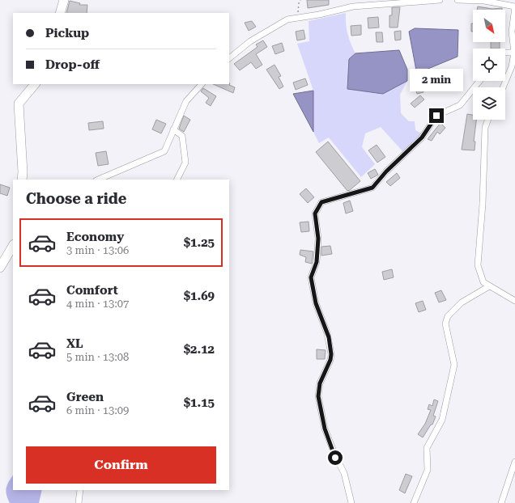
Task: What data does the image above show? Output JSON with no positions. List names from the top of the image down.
{
  "north": "bottom right",
  "page": {
    "banner": ["Pickup", "Drop-off"],
    "bubble": "2 min",
    "heading": "Choose a ride",
    "list": [
      {
        "name": "Economy",
        "note": "3 min · 13:06",
        "value": "$1.25"
      },
      {
        "name": "Comfort",
        "note": "4 min · 13:07",
        "value": "$1.69"
      },
      {
        "name": "XL",
        "note": "5 min · 13:08",
        "value": "$2.12"
      },
      {
        "name": "Green",
        "note": "6 min · 13:09",
        "value": "$1.15"
      }
    ],
    "buttons": "Confirm"
  }
}
